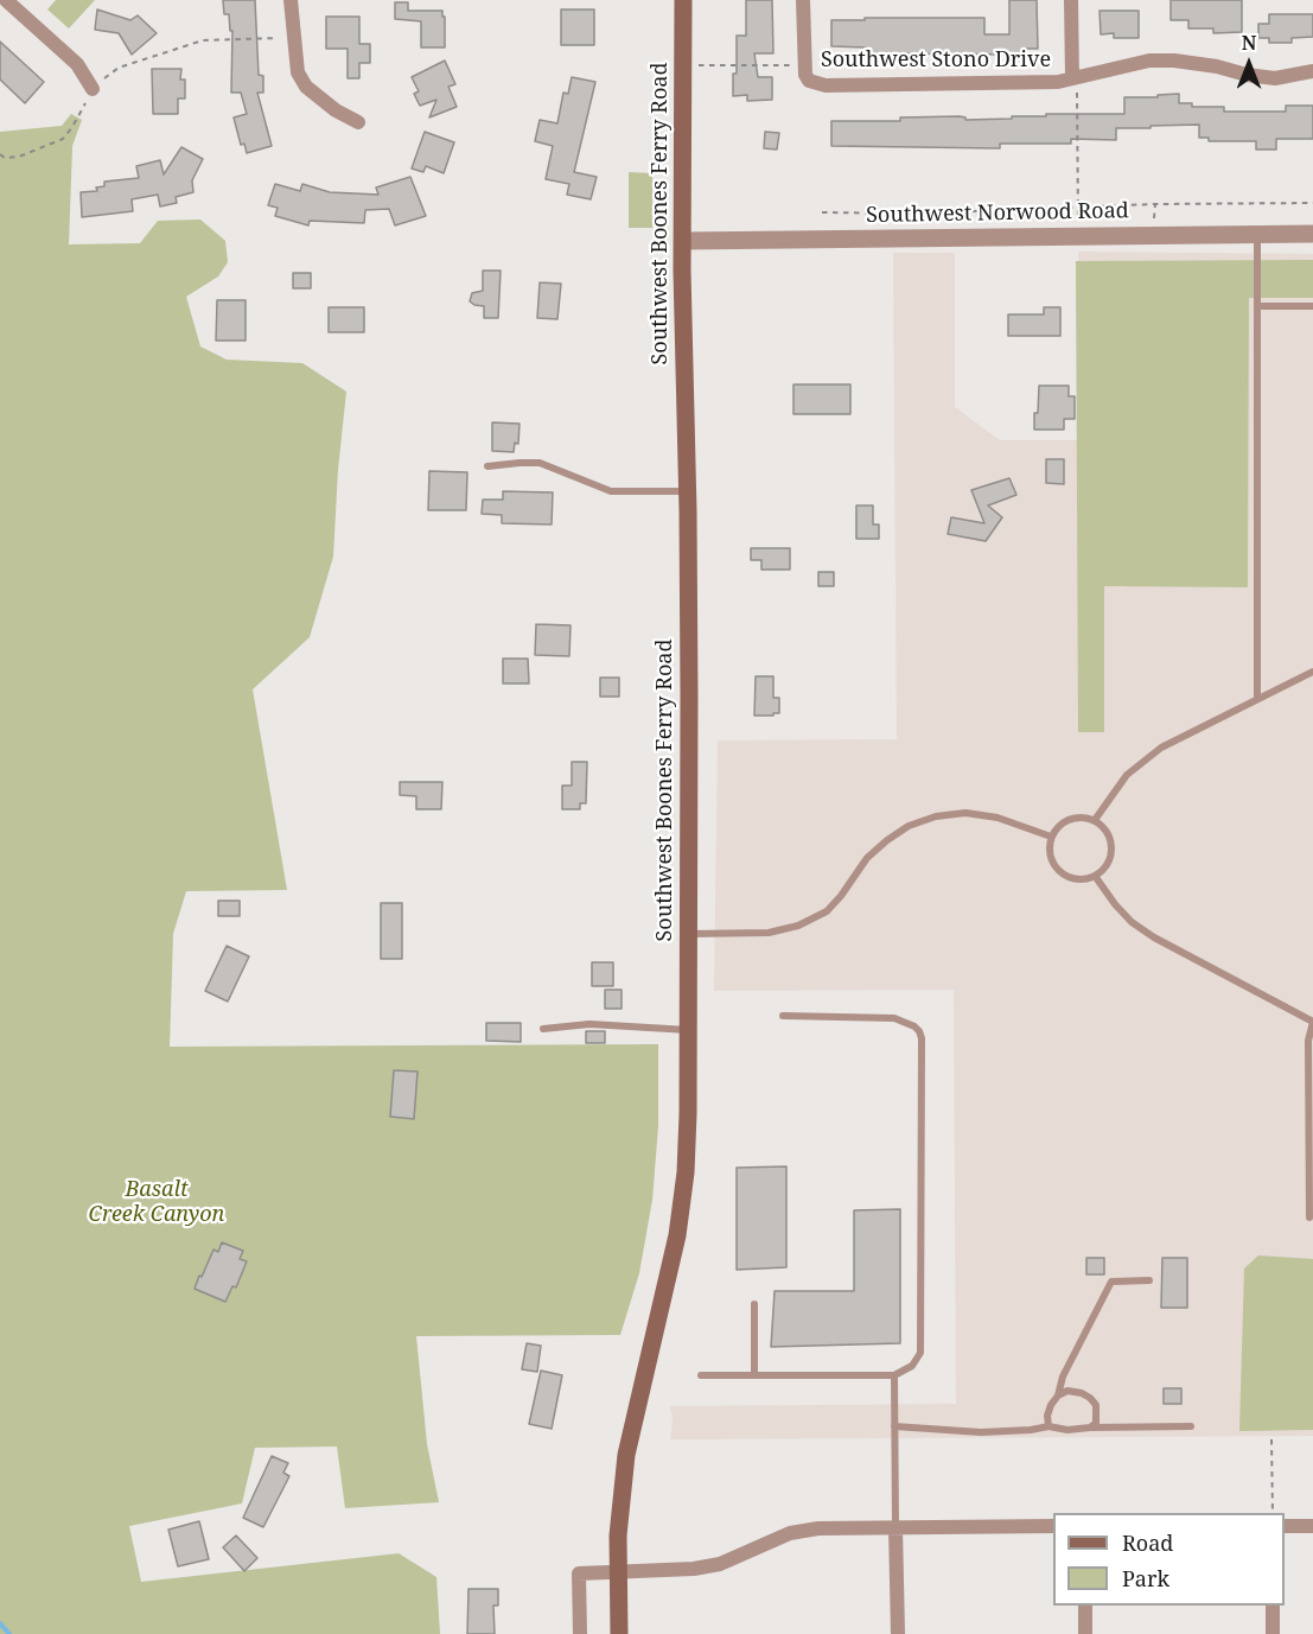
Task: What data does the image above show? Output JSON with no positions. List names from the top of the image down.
{
  "streets": {
    "main road": ["Southwest Boones Ferry Road"],
    "street": ["Southwest Stono Drive", "Southwest Norwood Road"]
  },
  "crossings": [
    ["Southwest Boones Ferry Road", "Southwest Norwood Road"]
  ],
  "parks": ["Basalt Creek Canyon"],
  "legend": ["Road", "Park"],
  "north": "top"
}
